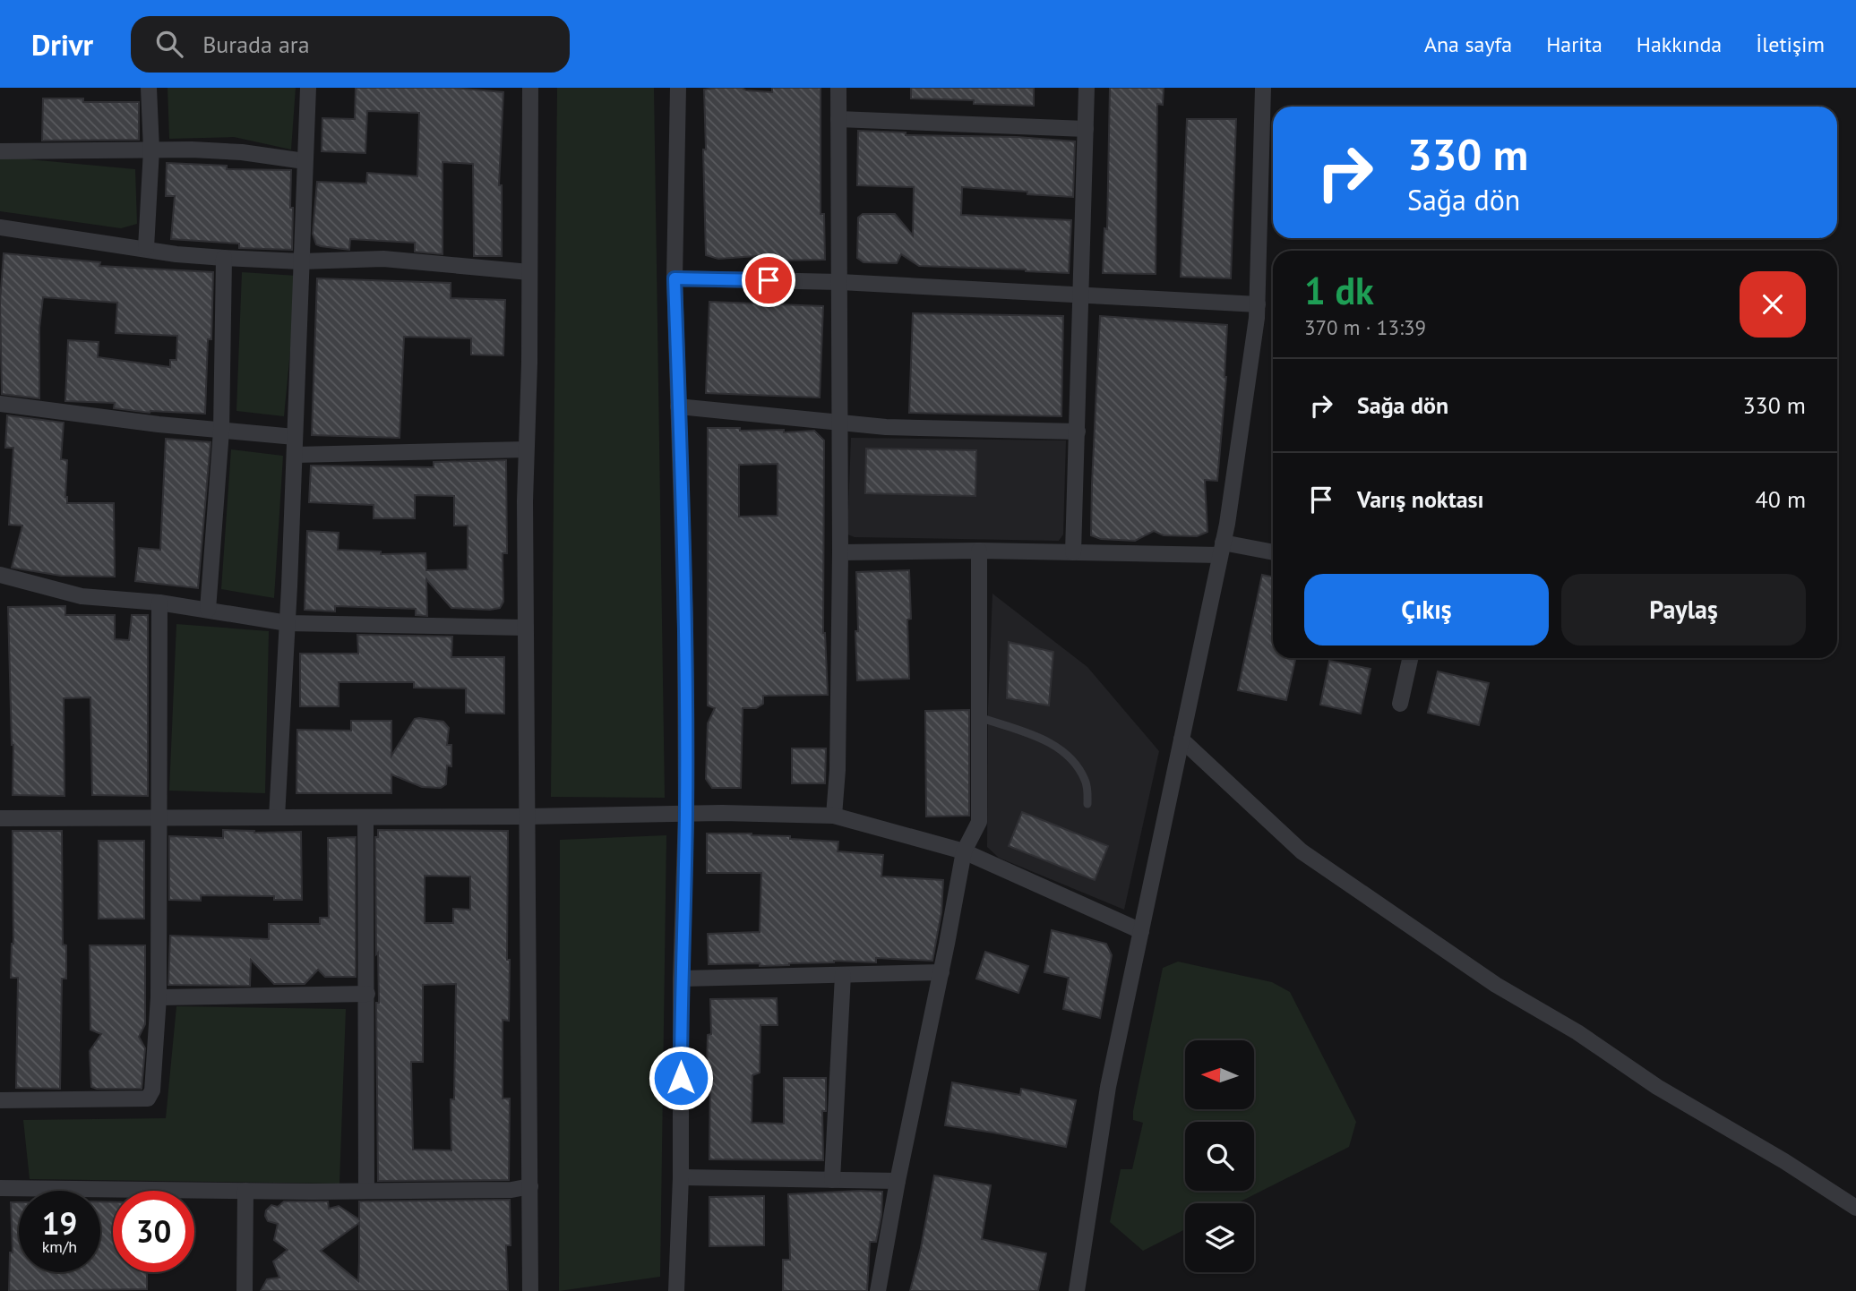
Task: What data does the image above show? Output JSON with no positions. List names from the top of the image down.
{
  "north": "left",
  "page": {
    "header": "Drivr",
    "search": "Burada ara",
    "nav": [
      "Ana sayfa",
      "Harita",
      "Hakkında",
      "İletişim"
    ],
    "turn": ["330 m", "Sağa dön"],
    "heading": ["1 dk", "370 m · 13:39"],
    "list": [
      {
        "name": "Sağa dön",
        "value": "330 m"
      },
      {
        "name": "Varış noktası",
        "value": "40 m"
      }
    ],
    "buttons": ["Çıkış", "Paylaş"],
    "speed": "19 km/h",
    "limit": "30"
  }
}
